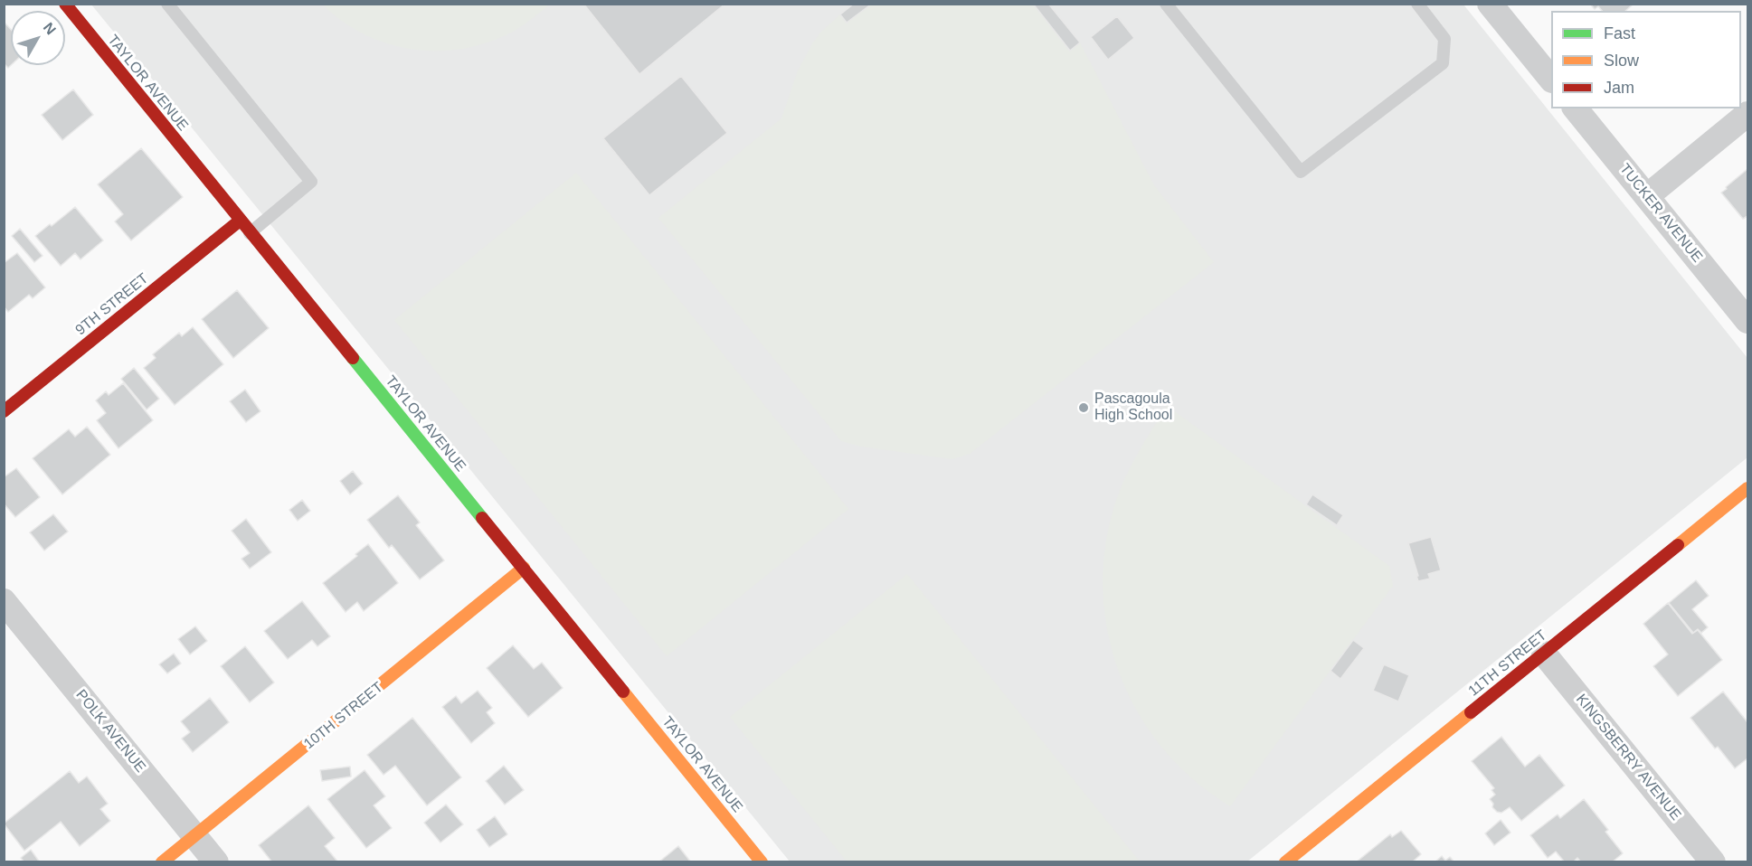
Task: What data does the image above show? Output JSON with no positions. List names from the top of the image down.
{
  "streets": {
    "street": [
      "TAYLOR AVENUE",
      "TUCKER AVENUE",
      "9TH STREET",
      "11TH STREET",
      "10TH STREET",
      "POLK AVENUE",
      "KINGSBERRY AVENUE"
    ]
  },
  "crossings": [
    ["TAYLOR AVENUE", "9TH STREET"],
    ["TAYLOR AVENUE", "10TH STREET"],
    ["11TH STREET", "KINGSBERRY AVENUE"],
    ["10TH STREET", "POLK AVENUE"]
  ],
  "places": ["Pascagoula High School"],
  "legend": ["Fast", "Slow", "Jam"],
  "north": "top right"
}
